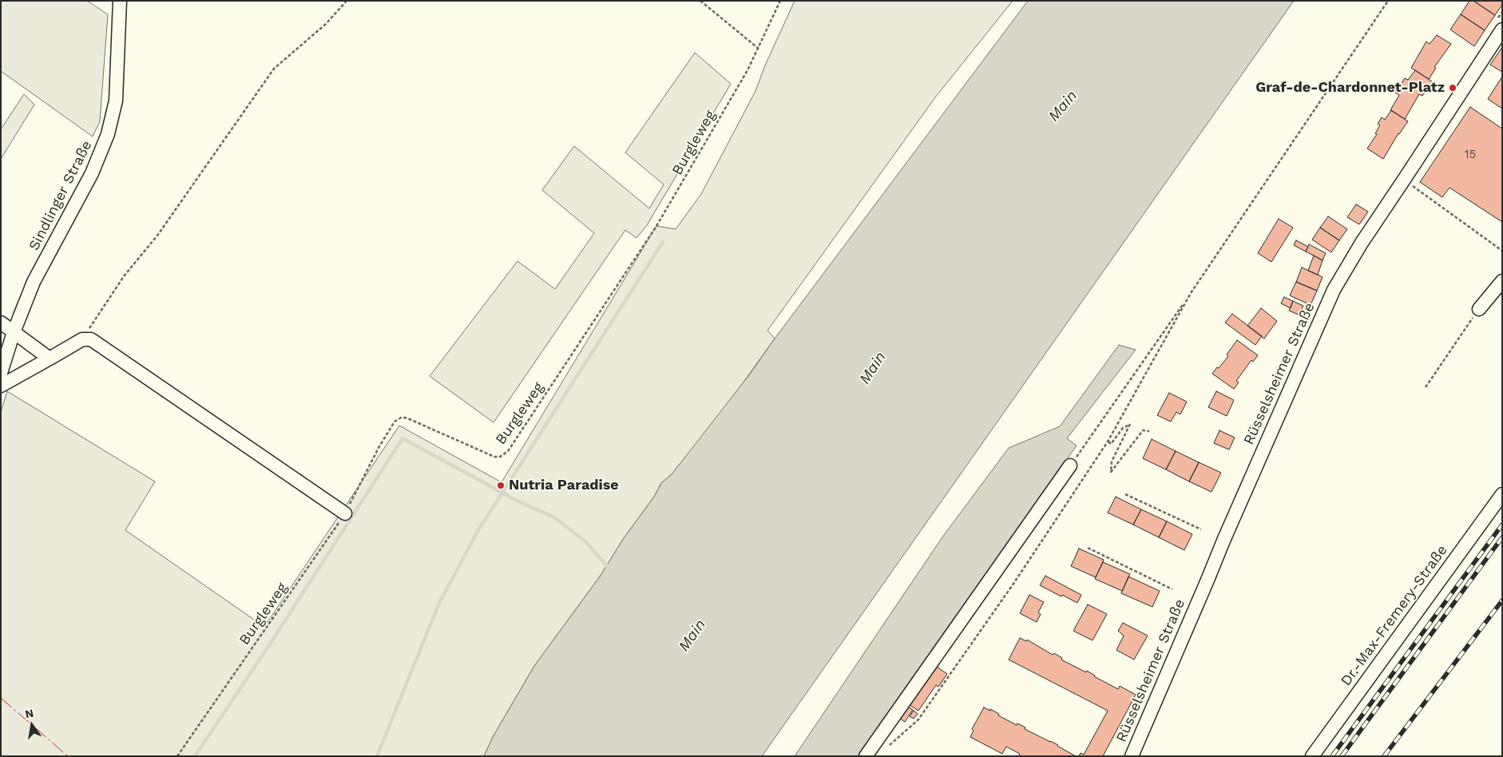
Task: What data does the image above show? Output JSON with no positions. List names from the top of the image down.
{
  "streets": {
    "street": ["Sindlinger Straße", "Rüsselsheimer Straße", "Dr.-Max-Fremery-Straße"],
    "path": ["Burgleweg"]
  },
  "water": ["Main"],
  "places": ["Graf-de-Chardonnet-Platz", "Nutria Paradise"],
  "house_numbers": ["15"],
  "north": "top"
}
